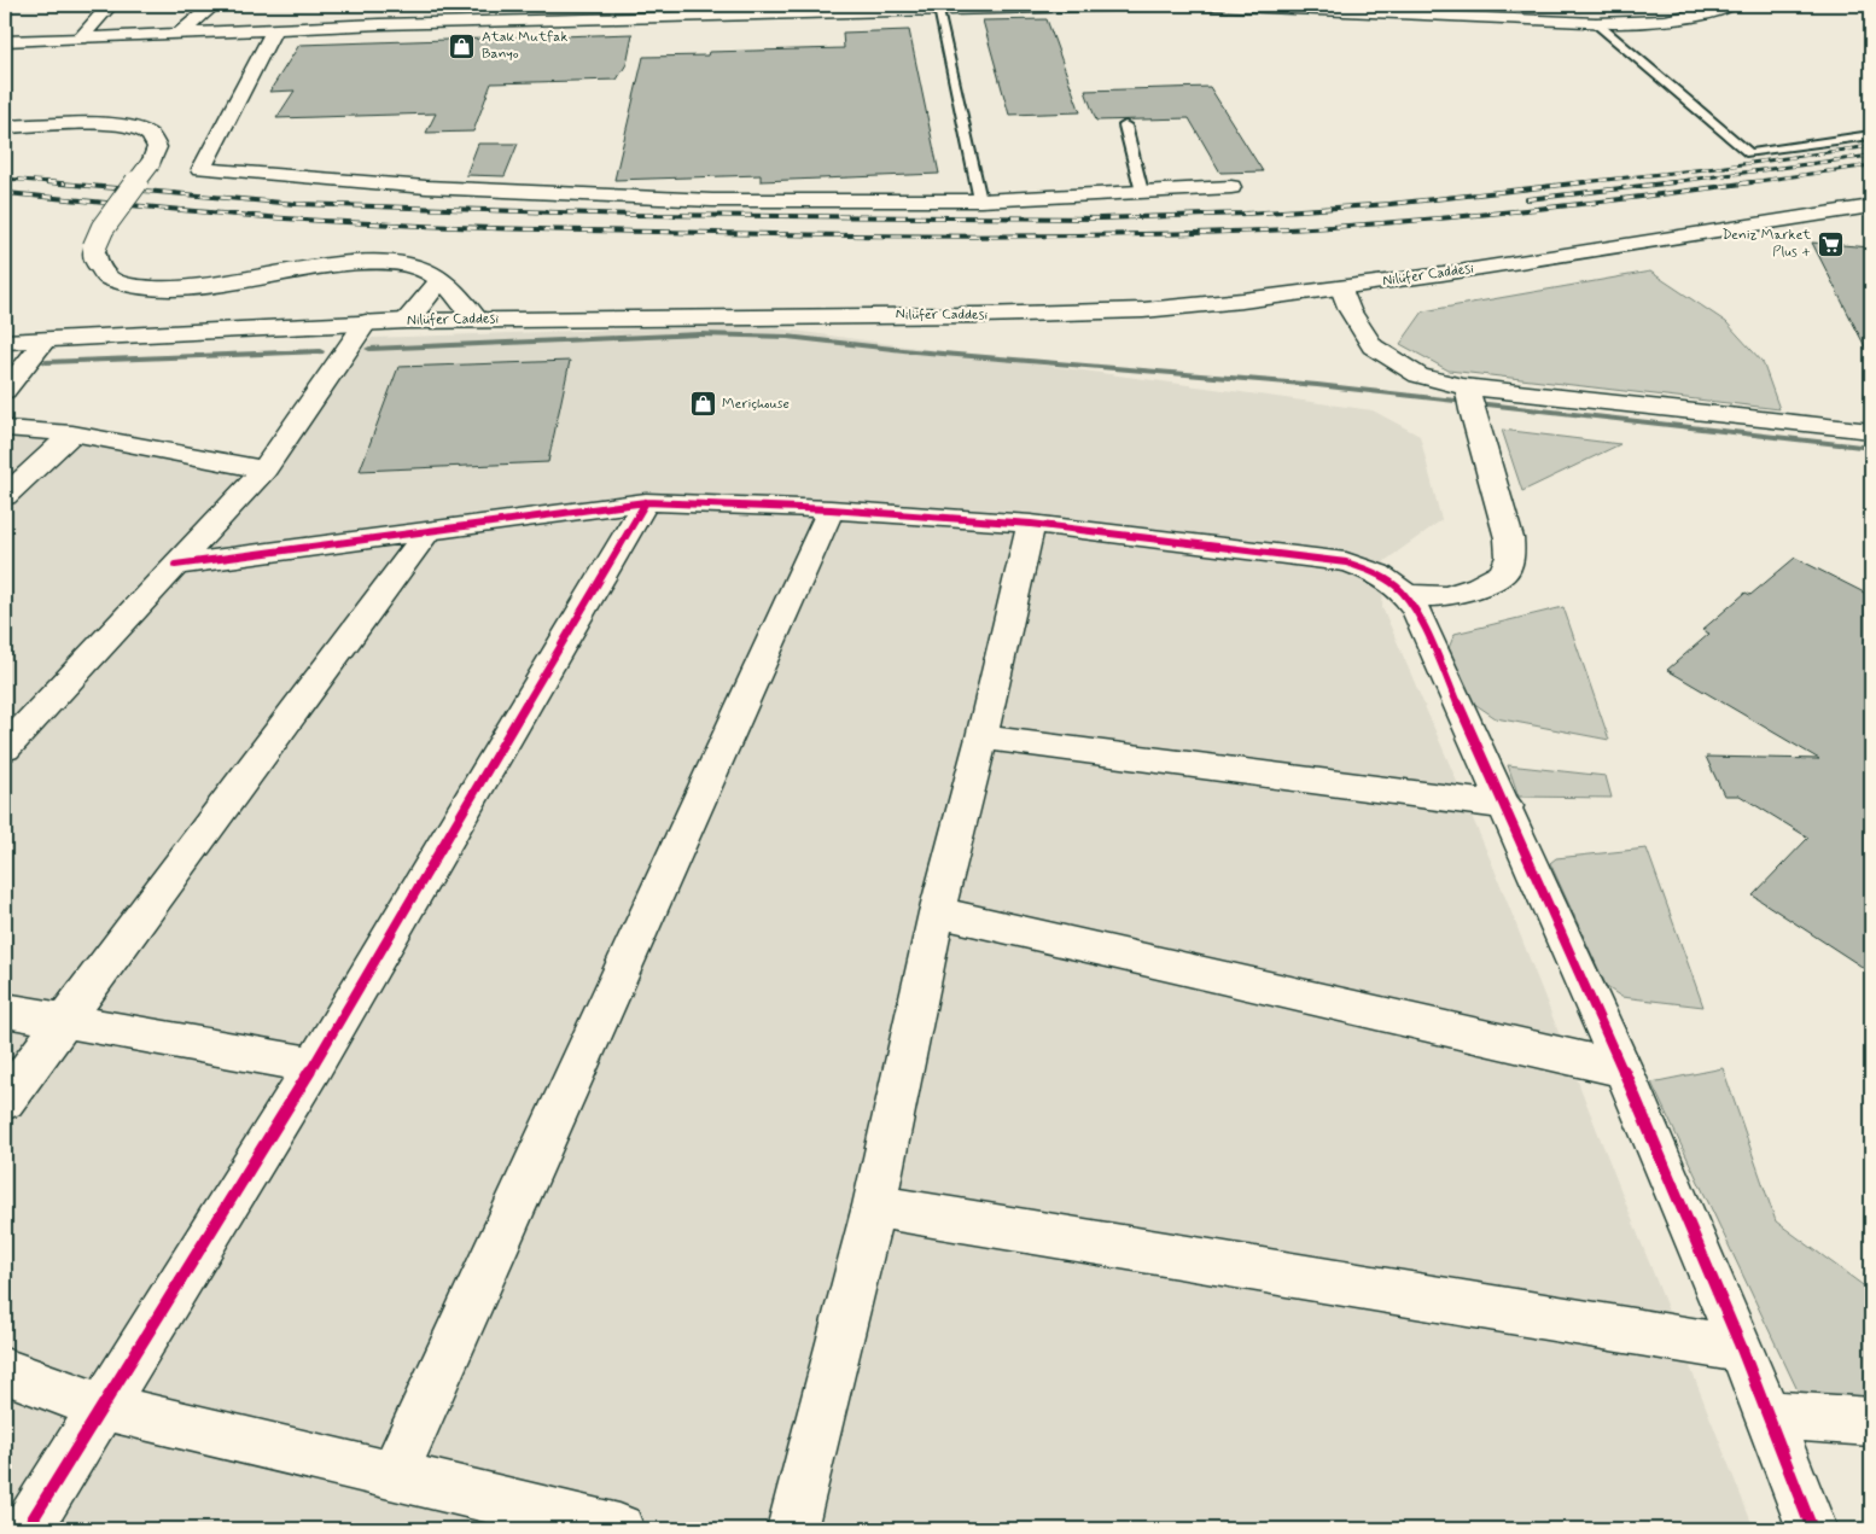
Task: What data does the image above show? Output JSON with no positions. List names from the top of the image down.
{
  "streets": {
    "street": ["Nilüfer Caddesi"]
  },
  "places": {
    "shop": ["Atak Mutfak Banyo", "Meriçhouse"],
    "supermarket": ["Deniz Market Plus +"]
  }
}
